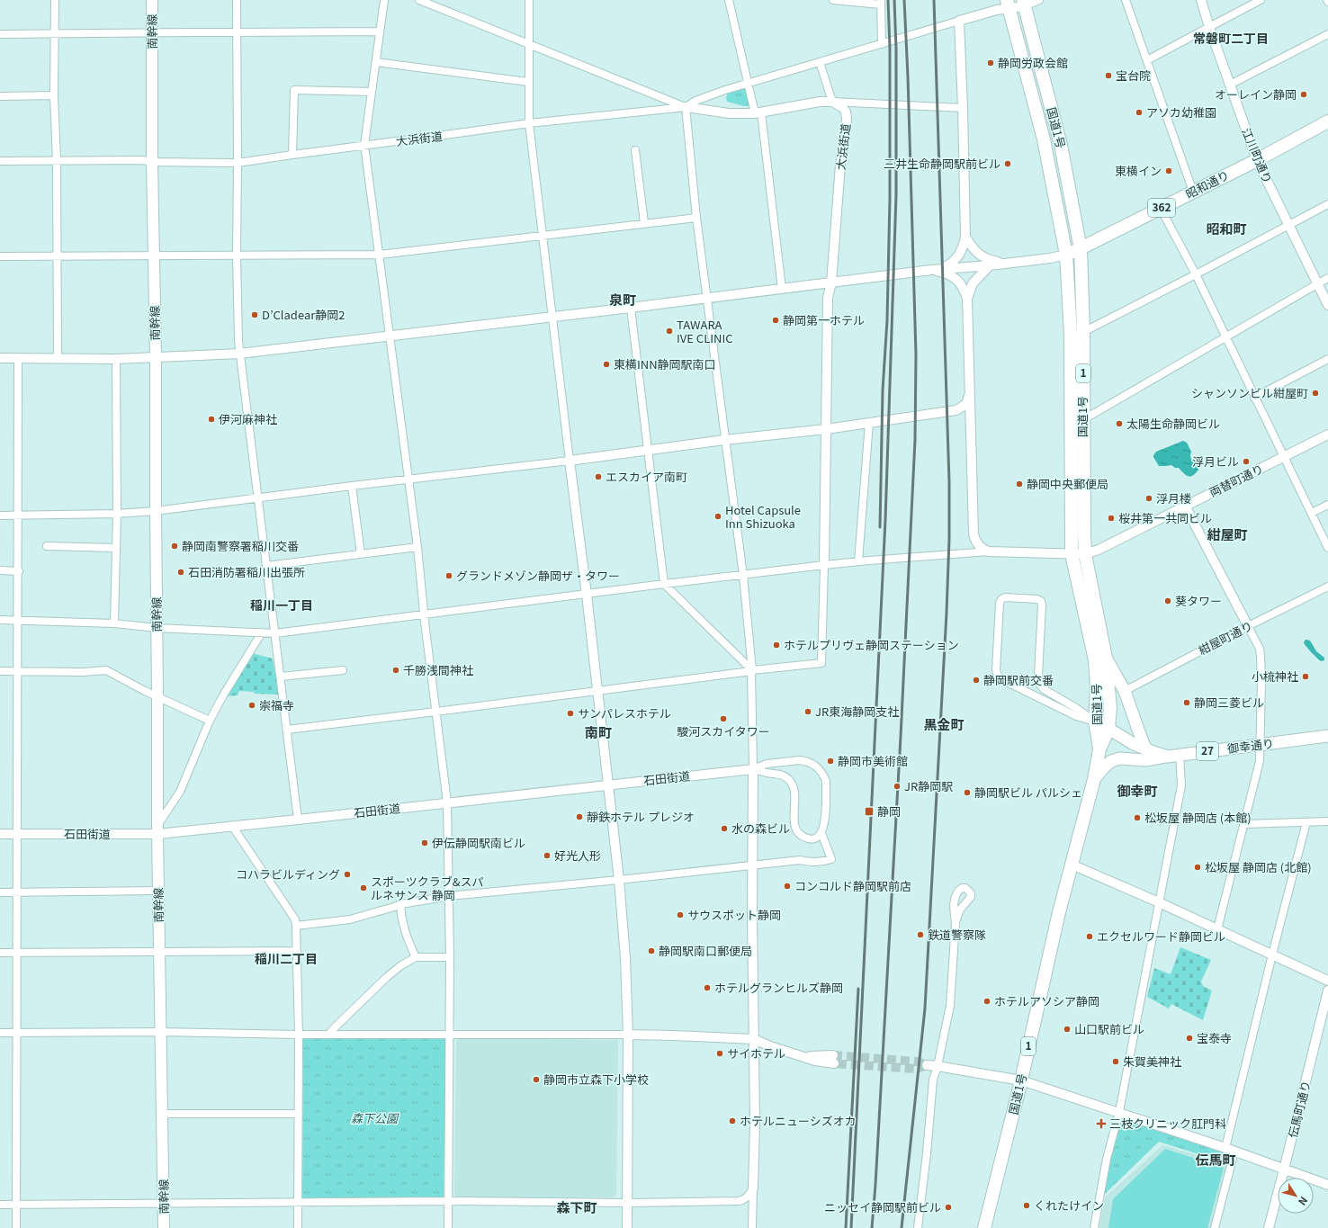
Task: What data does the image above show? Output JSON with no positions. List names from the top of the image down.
{
  "streets": {
    "highway": [
      "国道1号",
      "昭和通り",
      "362",
      "1"
    ],
    "main road": ["南幹線", "御幸通り", "27"],
    "street": [
      "大浜街道",
      "江川町通り",
      "両替町通り",
      "紺屋町通り",
      "石田街道",
      "伝馬町通り"
    ]
  },
  "crossings": [
    ["南幹線", "大浜街道"],
    ["南幹線", "石田街道"],
    ["国道1号", "昭和通り"],
    ["国道1号", "両替町通り"],
    ["国道1号", "御幸通り"],
    ["国道1号", "27"],
    ["江川町通り", "昭和通り"],
    ["御幸通り", "27"]
  ],
  "districts": [
    "常磐町二丁目",
    "昭和町",
    "泉町",
    "紺屋町",
    "稲川一丁目",
    "黒金町",
    "南町",
    "御幸町",
    "稲川二丁目",
    "伝馬町",
    "森下町"
  ],
  "parks": ["森下公園"],
  "places": {
    "other": [
      "静岡労政会館",
      "宝台院",
      "オーレイン静岡",
      "アソカ幼稚園",
      "三井生命静岡駅前ビル",
      "東横イン",
      "D’Cladear静岡2",
      "静岡第一ホテル",
      "TAWARA IVE CLINIC",
      "東横INN静岡駅南口",
      "シャンソンビル紺屋町",
      "伊河麻神社",
      "太陽生命静岡ビル",
      "浮月ビル",
      "エスカイア南町",
      "静岡中央郵便局",
      "浮月楼",
      "Hotel Capsule Inn Shizuoka",
      "桜井第一共同ビル",
      "静岡南警察署稲川交番",
      "石田消防署稲川出張所",
      "グランドメゾン静岡ザ・タワー",
      "葵タワー",
      "ホテルプリヴェ静岡ステーション",
      "千勝浅間神社",
      "小梳神社",
      "静岡駅前交番",
      "静岡三菱ビル",
      "崇福寺",
      "JR東海静岡支社",
      "サンパレスホテル",
      "駿河スカイタワー",
      "静岡市美術館",
      "JR静岡駅",
      "静岡駅ビル パルシェ",
      "靜鉄ホテル プレジオ",
      "松坂屋 静岡店 (本館)",
      "水の森ビル",
      "伊伝静岡駅南ビル",
      "好光人形",
      "松坂屋 静岡店 (北館)",
      "コハラビルディング",
      "コンコルド静岡駅前店",
      "スポーツクラブ&スパ ルネサンス 静岡",
      "サウスポット静岡",
      "鉄道警察隊",
      "エクセルワード静岡ビル",
      "静岡駅南口郵便局",
      "ホテルグランヒルズ静岡",
      "ホテルアソシア静岡",
      "山口駅前ビル",
      "宝泰寺",
      "サイホテル",
      "朱賀美神社",
      "静岡市立森下小学校",
      "ホテルニューシズオカ",
      "くれたけイン",
      "ニッセイ静岡駅前ビル"
    ],
    "transit": ["静岡"],
    "health": ["三枝クリニック肛門科"]
  },
  "north": "bottom right"
}
